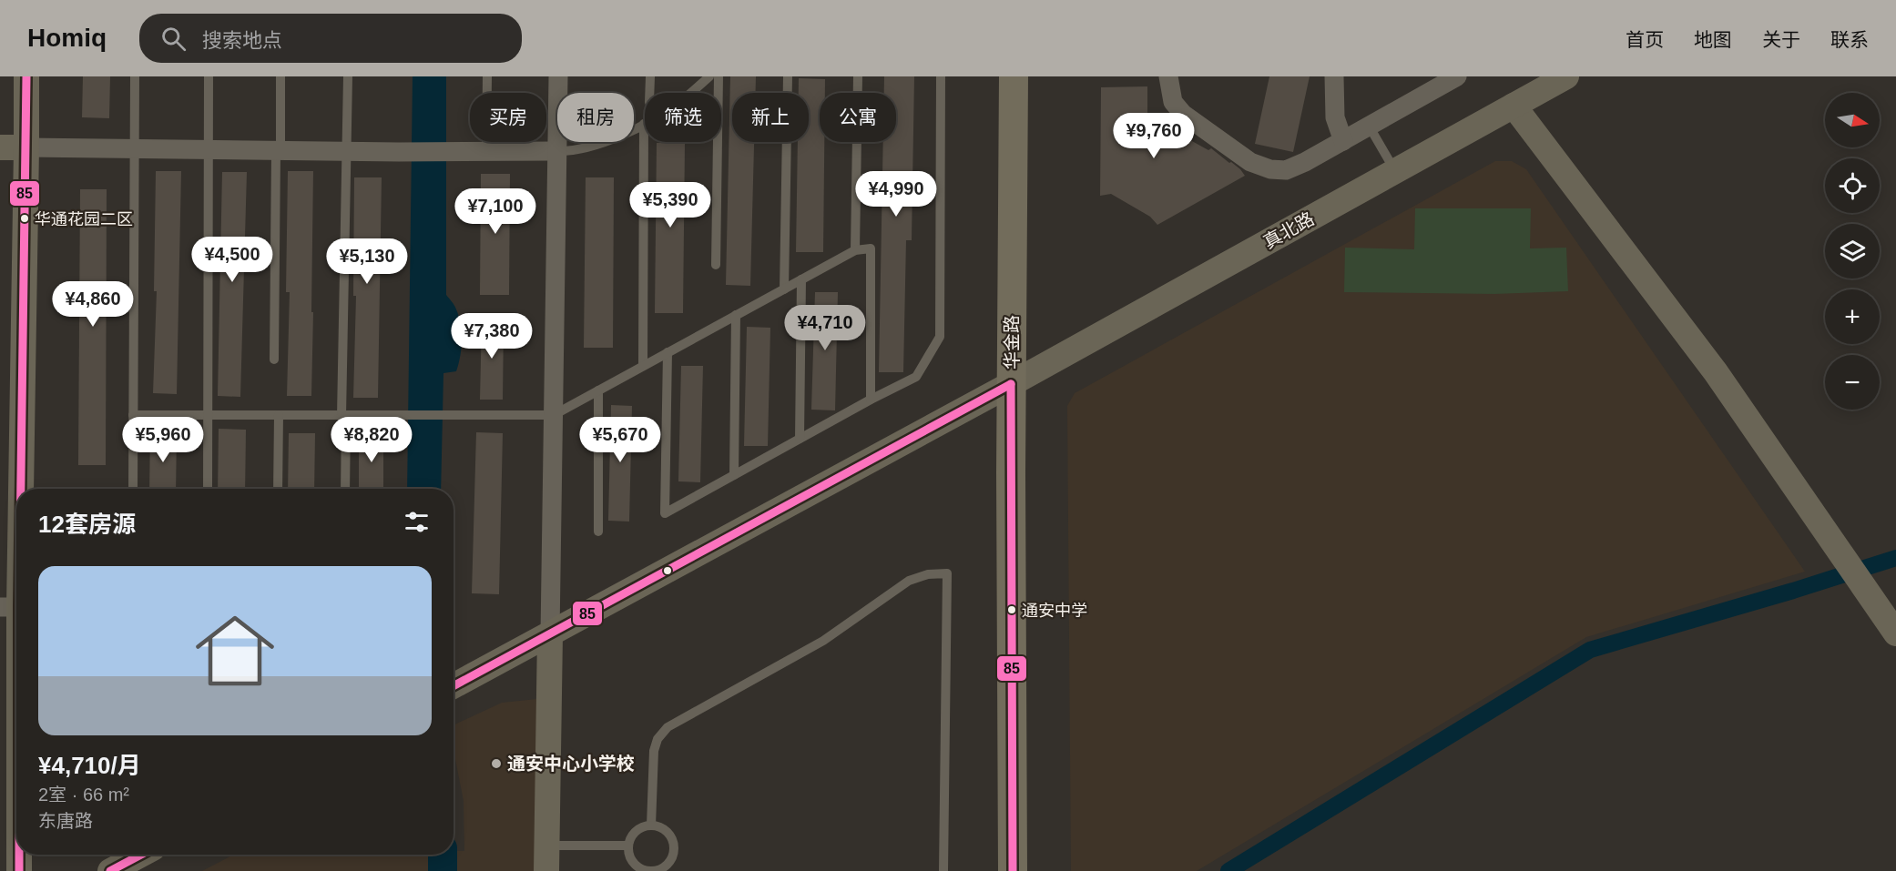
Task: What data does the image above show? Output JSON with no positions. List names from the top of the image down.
{
  "streets": {
    "main road": ["华金路"],
    "street": ["真北路"]
  },
  "crossings": [
    ["真北路", "华金路"]
  ],
  "places": ["华通花园二区", "通安中学", "通安中心小学校"],
  "lines": ["transit line 85"],
  "north": "right",
  "page": {
    "header": "Homiq",
    "search": "搜索地点",
    "nav": [
      "首页",
      "地图",
      "关于",
      "联系"
    ],
    "map_buttons": ["+", "−"],
    "chip": [
      "买房",
      "租房",
      "筛选",
      "新上",
      "公寓"
    ],
    "price": [
      "¥9,760",
      "¥4,990",
      "¥5,390",
      "¥7,100",
      "¥4,500",
      "¥5,130",
      "¥4,860",
      "¥4,710",
      "¥7,380",
      "¥5,960",
      "¥8,820",
      "¥5,670"
    ],
    "heading": "12套房源",
    "list": [
      {
        "name": "¥4,710/月",
        "note": "2室 · 66 m² · 东唐路"
      }
    ]
  }
}
